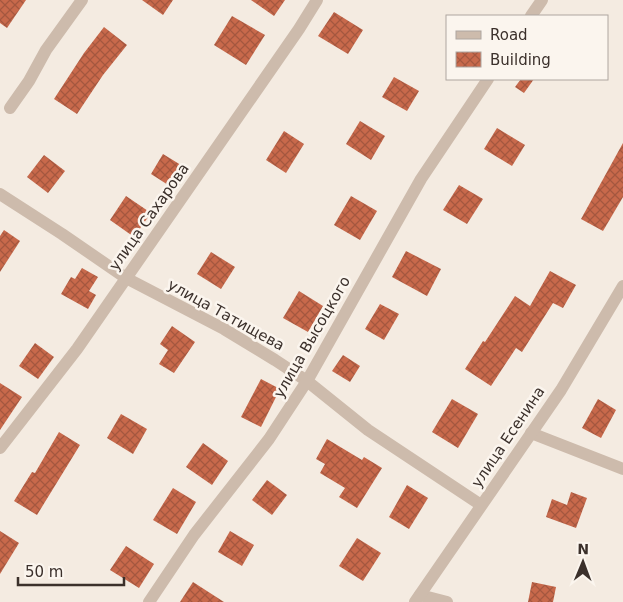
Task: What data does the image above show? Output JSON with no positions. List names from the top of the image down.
{
  "streets": {
    "street": [
      "улица Сахарова",
      "улица Татищева",
      "улица Высоцкого",
      "улица Есенина"
    ]
  },
  "crossings": [
    ["улица Сахарова", "улица Татищева"],
    ["улица Татищева", "улица Высоцкого"],
    ["улица Татищева", "улица Есенина"]
  ],
  "legend": ["Road", "Building"],
  "scale_bar": "50 m",
  "north": "top"
}
